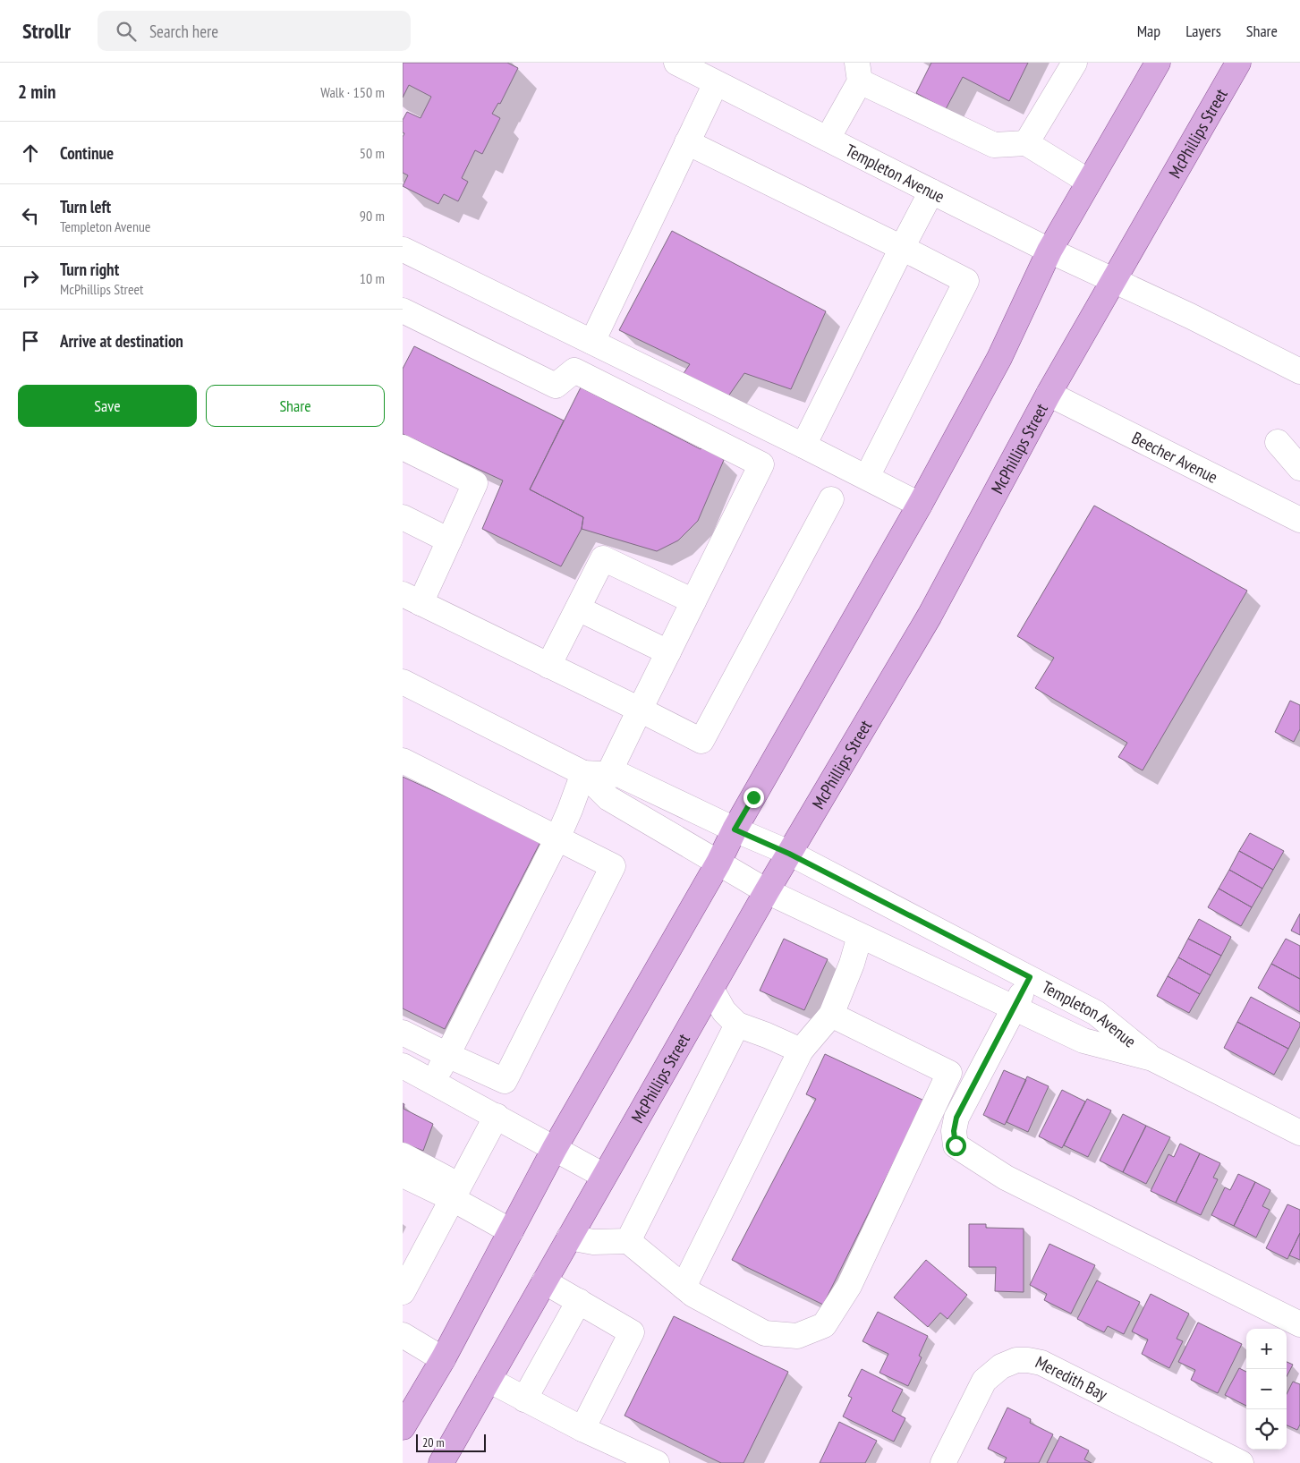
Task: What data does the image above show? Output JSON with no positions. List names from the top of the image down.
{
  "streets": {
    "main road": ["McPhillips Street"],
    "street": ["Templeton Avenue", "Beecher Avenue", "Meredith Bay"]
  },
  "crossings": [
    ["McPhillips Street", "Templeton Avenue"],
    ["McPhillips Street", "Beecher Avenue"]
  ],
  "scale_bar": "20 m",
  "page": {
    "header": "Strollr",
    "search": "Search here",
    "nav": ["Map", "Layers", "Share"],
    "heading": ["2 min", "Walk · 150 m"],
    "list": [
      ["Continue", "50 m"],
      ["Turn left", "Templeton Avenue", "90 m"],
      ["Turn right", "McPhillips Street", "10 m"],
      "Arrive at destination"
    ],
    "buttons": ["Save", "Share"],
    "map_buttons": ["+", "−"],
    "scale": "20 m"
  }
}
